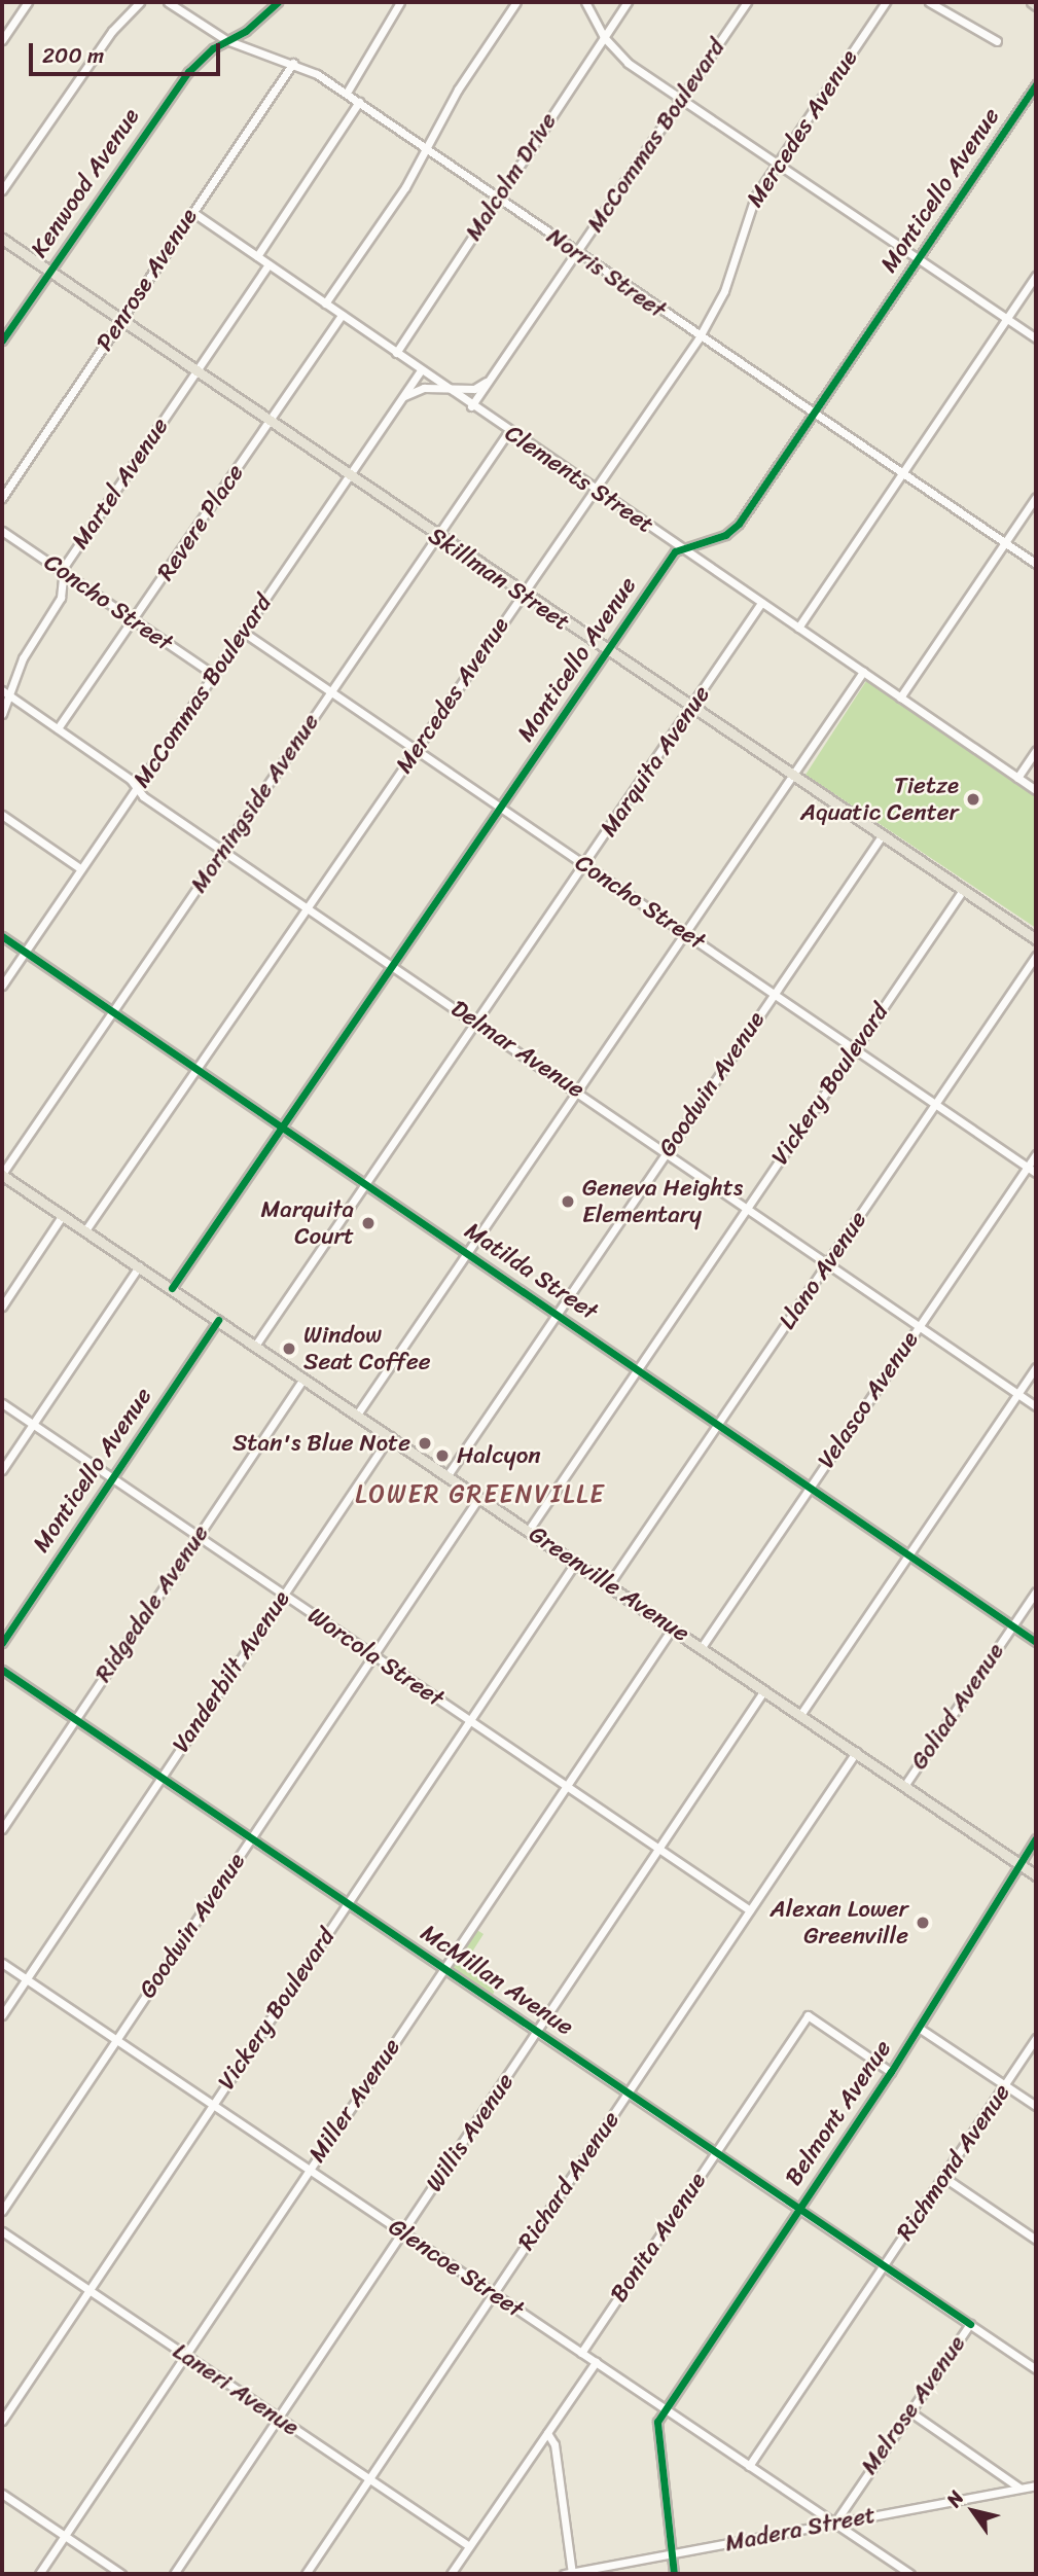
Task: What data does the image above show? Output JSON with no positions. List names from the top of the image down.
{
  "streets": {
    "main road": ["Skillman Street", "Greenville Avenue"],
    "street": [
      "Mercedes Avenue",
      "McCommas Boulevard",
      "Malcolm Drive",
      "Kenwood Avenue",
      "Monticello Avenue",
      "Norris Street",
      "Penrose Avenue",
      "Clements Street",
      "Martel Avenue",
      "Revere Place",
      "Concho Street",
      "Marquita Avenue",
      "Morningside Avenue",
      "Delmar Avenue",
      "Goodwin Avenue",
      "Vickery Boulevard",
      "Llano Avenue",
      "Matilda Street",
      "Velasco Avenue",
      "Ridgedale Avenue",
      "Worcola Street",
      "Vanderbilt Avenue",
      "Goliad Avenue",
      "McMillan Avenue",
      "Miller Avenue",
      "Belmont Avenue",
      "Willis Avenue",
      "Richmond Avenue",
      "Richard Avenue",
      "Bonita Avenue",
      "Glencoe Street",
      "Laneri Avenue",
      "Melrose Avenue",
      "Madera Street"
    ]
  },
  "crossings": [
    ["Mercedes Avenue", "Norris Street"],
    ["Mercedes Avenue", "Clements Street"],
    ["Mercedes Avenue", "Skillman Street"],
    ["Mercedes Avenue", "Concho Street"],
    ["Mercedes Avenue", "Delmar Avenue"],
    ["Mercedes Avenue", "Matilda Street"],
    ["Mercedes Avenue", "Greenville Avenue"],
    ["McCommas Boulevard", "Norris Street"],
    ["McCommas Boulevard", "Clements Street"],
    ["McCommas Boulevard", "Skillman Street"],
    ["McCommas Boulevard", "Concho Street"],
    ["McCommas Boulevard", "Delmar Avenue"],
    ["McCommas Boulevard", "Matilda Street"],
    ["Malcolm Drive", "Norris Street"],
    ["Malcolm Drive", "Clements Street"],
    ["Kenwood Avenue", "Norris Street"],
    ["Kenwood Avenue", "Skillman Street"],
    ["Monticello Avenue", "Norris Street"],
    ["Monticello Avenue", "Clements Street"],
    ["Monticello Avenue", "Skillman Street"],
    ["Monticello Avenue", "Concho Street"],
    ["Monticello Avenue", "Delmar Avenue"],
    ["Monticello Avenue", "Matilda Street"],
    ["Monticello Avenue", "Greenville Avenue"],
    ["Monticello Avenue", "Worcola Street"],
    ["Norris Street", "Penrose Avenue"],
    ["Penrose Avenue", "Clements Street"],
    ["Penrose Avenue", "Skillman Street"],
    ["Clements Street", "Martel Avenue"],
    ["Clements Street", "Revere Place"],
    ["Clements Street", "Marquita Avenue"],
    ["Clements Street", "Morningside Avenue"],
    ["Martel Avenue", "Skillman Street"],
    ["Martel Avenue", "Concho Street"],
    ["Martel Avenue", "Delmar Avenue"],
    ["Revere Place", "Skillman Street"],
    ["Revere Place", "Concho Street"],
    ["Revere Place", "Delmar Avenue"],
    ["Skillman Street", "Marquita Avenue"],
    ["Skillman Street", "Morningside Avenue"],
    ["Skillman Street", "Goodwin Avenue"],
    ["Skillman Street", "Vickery Boulevard"],
    ["Concho Street", "Marquita Avenue"],
    ["Concho Street", "Morningside Avenue"],
    ["Concho Street", "Goodwin Avenue"],
    ["Concho Street", "Vickery Boulevard"],
    ["Concho Street", "Llano Avenue"],
    ["Concho Street", "Velasco Avenue"],
    ["Marquita Avenue", "Delmar Avenue"],
    ["Marquita Avenue", "Matilda Street"],
    ["Marquita Avenue", "Greenville Avenue"],
    ["Morningside Avenue", "Delmar Avenue"],
    ["Morningside Avenue", "Matilda Street"],
    ["Morningside Avenue", "Greenville Avenue"],
    ["Delmar Avenue", "Goodwin Avenue"],
    ["Delmar Avenue", "Vickery Boulevard"],
    ["Delmar Avenue", "Llano Avenue"],
    ["Delmar Avenue", "Velasco Avenue"],
    ["Goodwin Avenue", "Matilda Street"],
    ["Goodwin Avenue", "Greenville Avenue"],
    ["Goodwin Avenue", "Worcola Street"],
    ["Goodwin Avenue", "McMillan Avenue"],
    ["Goodwin Avenue", "Glencoe Street"],
    ["Vickery Boulevard", "Matilda Street"],
    ["Vickery Boulevard", "Greenville Avenue"],
    ["Vickery Boulevard", "Worcola Street"],
    ["Vickery Boulevard", "McMillan Avenue"],
    ["Vickery Boulevard", "Glencoe Street"],
    ["Vickery Boulevard", "Laneri Avenue"],
    ["Llano Avenue", "Matilda Street"],
    ["Llano Avenue", "Greenville Avenue"],
    ["Matilda Street", "Velasco Avenue"],
    ["Matilda Street", "Goliad Avenue"],
    ["Velasco Avenue", "Greenville Avenue"],
    ["Greenville Avenue", "Ridgedale Avenue"],
    ["Greenville Avenue", "Vanderbilt Avenue"],
    ["Greenville Avenue", "Goliad Avenue"],
    ["Greenville Avenue", "Miller Avenue"],
    ["Greenville Avenue", "Belmont Avenue"],
    ["Greenville Avenue", "Willis Avenue"],
    ["Greenville Avenue", "Richard Avenue"],
    ["Ridgedale Avenue", "Worcola Street"],
    ["Ridgedale Avenue", "McMillan Avenue"],
    ["Worcola Street", "Vanderbilt Avenue"],
    ["Worcola Street", "Miller Avenue"],
    ["Worcola Street", "Willis Avenue"],
    ["Worcola Street", "Richard Avenue"],
    ["Vanderbilt Avenue", "McMillan Avenue"],
    ["Vanderbilt Avenue", "Glencoe Street"],
    ["McMillan Avenue", "Miller Avenue"],
    ["McMillan Avenue", "Belmont Avenue"],
    ["McMillan Avenue", "Willis Avenue"],
    ["McMillan Avenue", "Richmond Avenue"],
    ["McMillan Avenue", "Richard Avenue"],
    ["McMillan Avenue", "Bonita Avenue"],
    ["McMillan Avenue", "Melrose Avenue"],
    ["Miller Avenue", "Glencoe Street"],
    ["Miller Avenue", "Laneri Avenue"],
    ["Belmont Avenue", "Bonita Avenue"],
    ["Belmont Avenue", "Glencoe Street"],
    ["Belmont Avenue", "Madera Street"],
    ["Willis Avenue", "Glencoe Street"],
    ["Willis Avenue", "Laneri Avenue"],
    ["Richmond Avenue", "Glencoe Street"],
    ["Richard Avenue", "Glencoe Street"],
    ["Richard Avenue", "Laneri Avenue"],
    ["Bonita Avenue", "Glencoe Street"],
    ["Glencoe Street", "Melrose Avenue"],
    ["Glencoe Street", "Madera Street"],
    ["Melrose Avenue", "Madera Street"]
  ],
  "districts": ["LOWER GREENVILLE"],
  "places": [
    "Tietze Aquatic Center",
    "Geneva Heights Elementary",
    "Marquita Court",
    "Window Seat Coffee",
    "Stan's Blue Note",
    "Halcyon",
    "Alexan Lower Greenville"
  ],
  "scale_bar": "200 m",
  "north": "top left"
}
